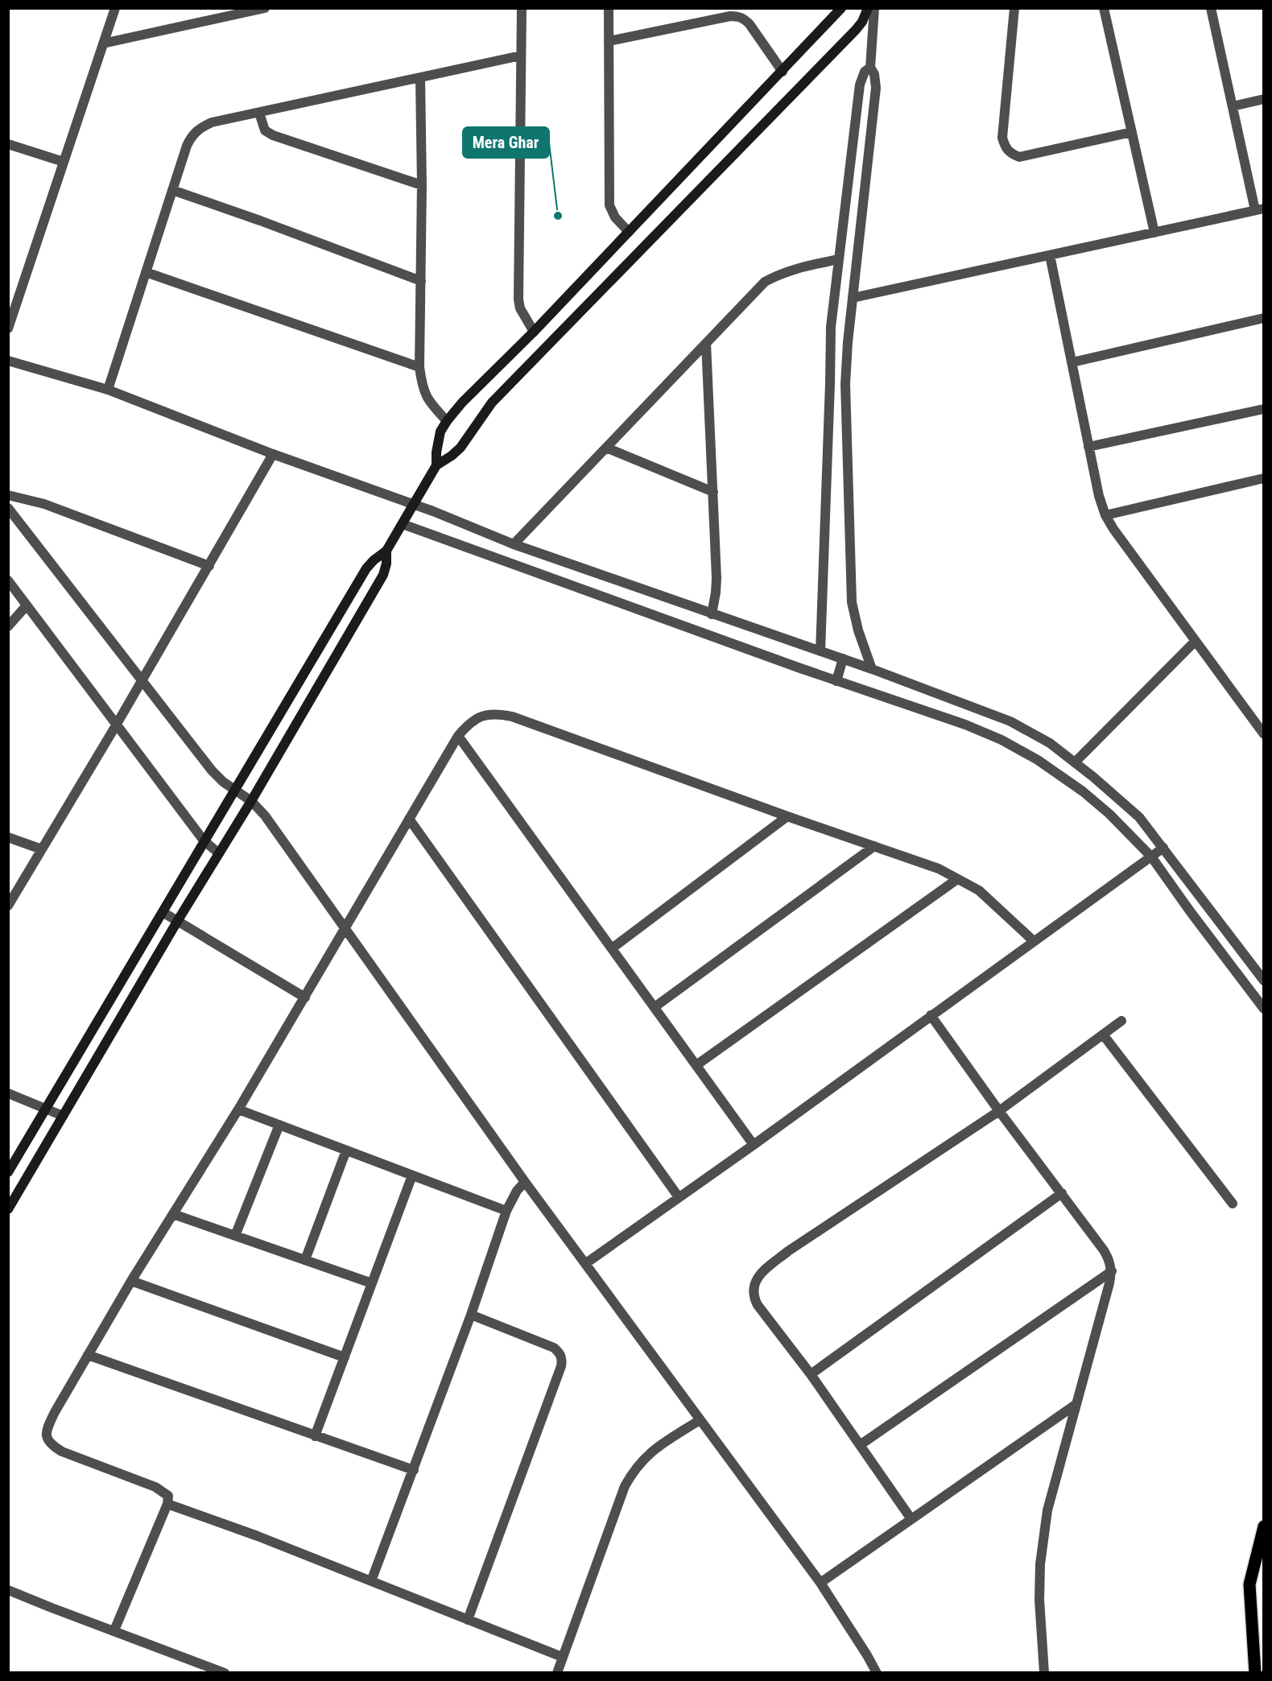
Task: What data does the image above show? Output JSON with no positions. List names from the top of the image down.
{
  "places": ["Mera Ghar"]
}
